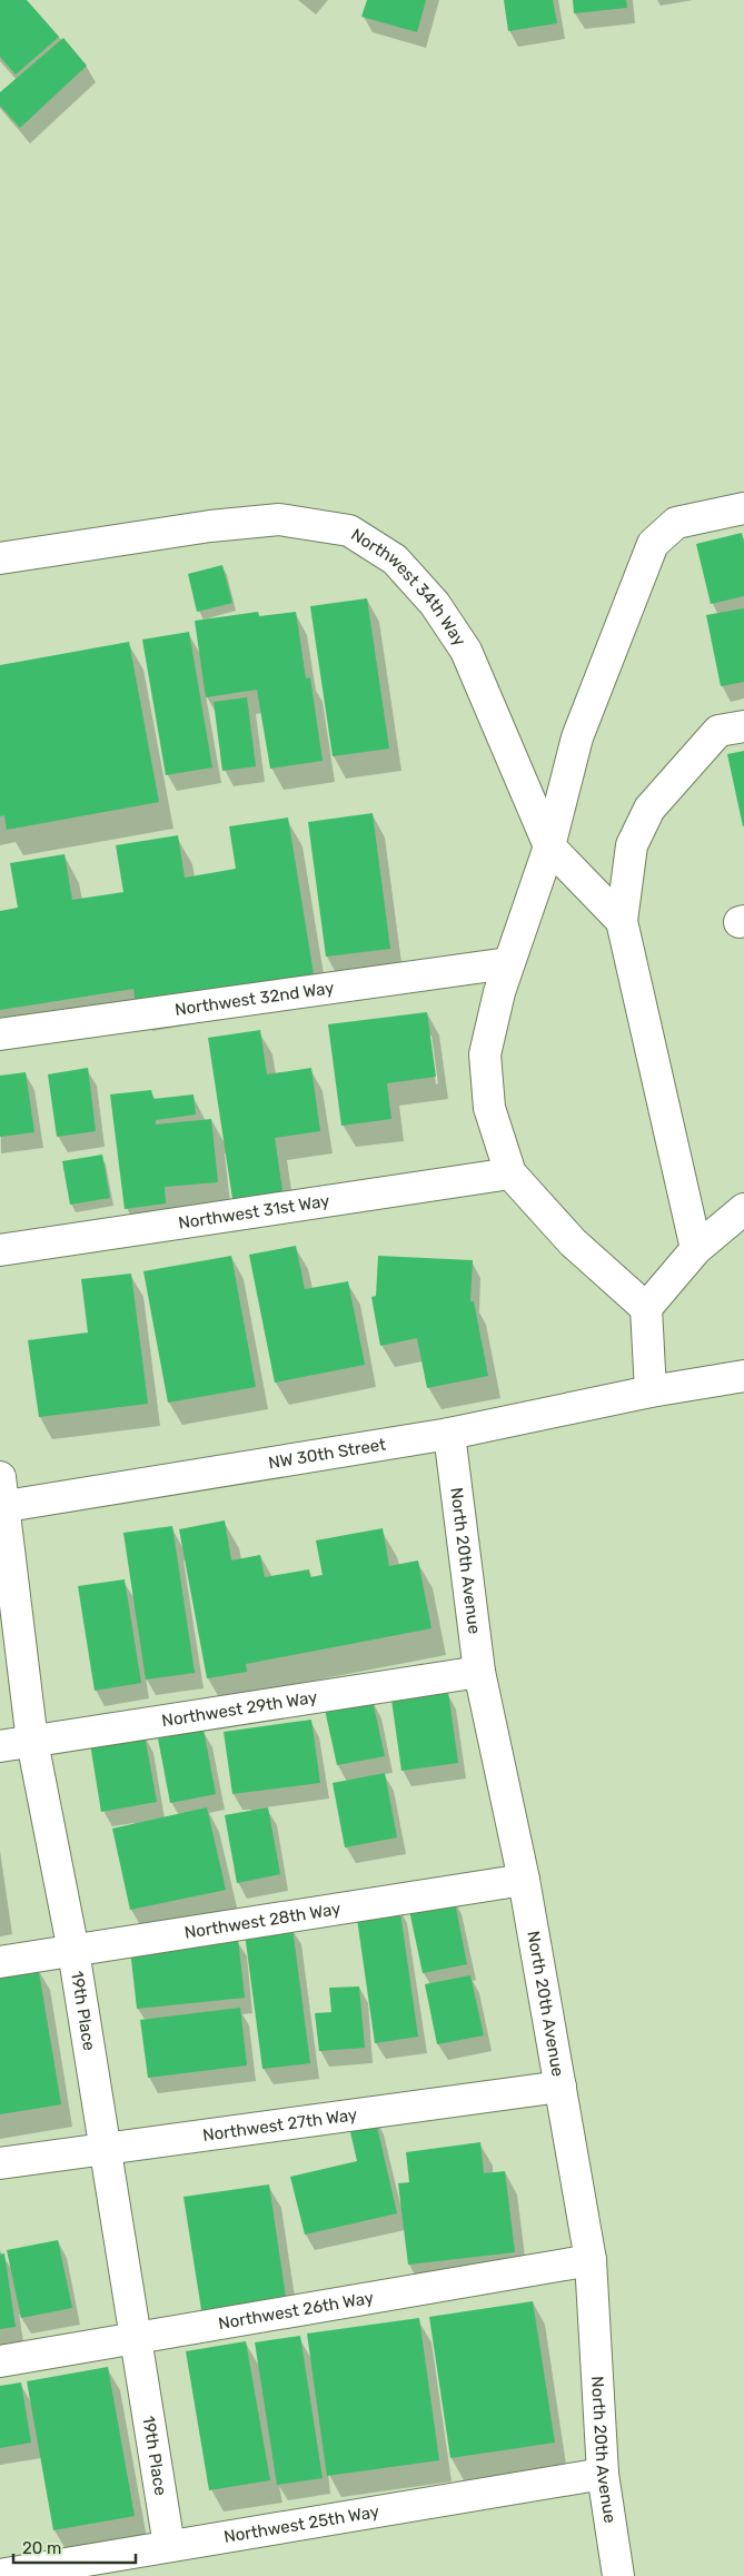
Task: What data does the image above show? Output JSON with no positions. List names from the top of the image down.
{
  "streets": {
    "street": [
      "Northwest 34th Way",
      "Northwest 32nd Way",
      "Northwest 31st Way",
      "NW 30th Street",
      "North 20th Avenue",
      "Northwest 29th Way",
      "Northwest 28th Way",
      "19th Place",
      "Northwest 27th Way",
      "Northwest 26th Way",
      "Northwest 25th Way"
    ]
  },
  "crossings": [
    ["NW 30th Street", "North 20th Avenue"],
    ["NW 30th Street", "19th Place"],
    ["North 20th Avenue", "Northwest 29th Way"],
    ["North 20th Avenue", "Northwest 28th Way"],
    ["North 20th Avenue", "Northwest 27th Way"],
    ["North 20th Avenue", "Northwest 26th Way"],
    ["North 20th Avenue", "Northwest 25th Way"],
    ["Northwest 29th Way", "19th Place"],
    ["Northwest 28th Way", "19th Place"],
    ["19th Place", "Northwest 27th Way"],
    ["19th Place", "Northwest 26th Way"],
    ["19th Place", "Northwest 25th Way"]
  ],
  "scale_bar": "20 m"
}
